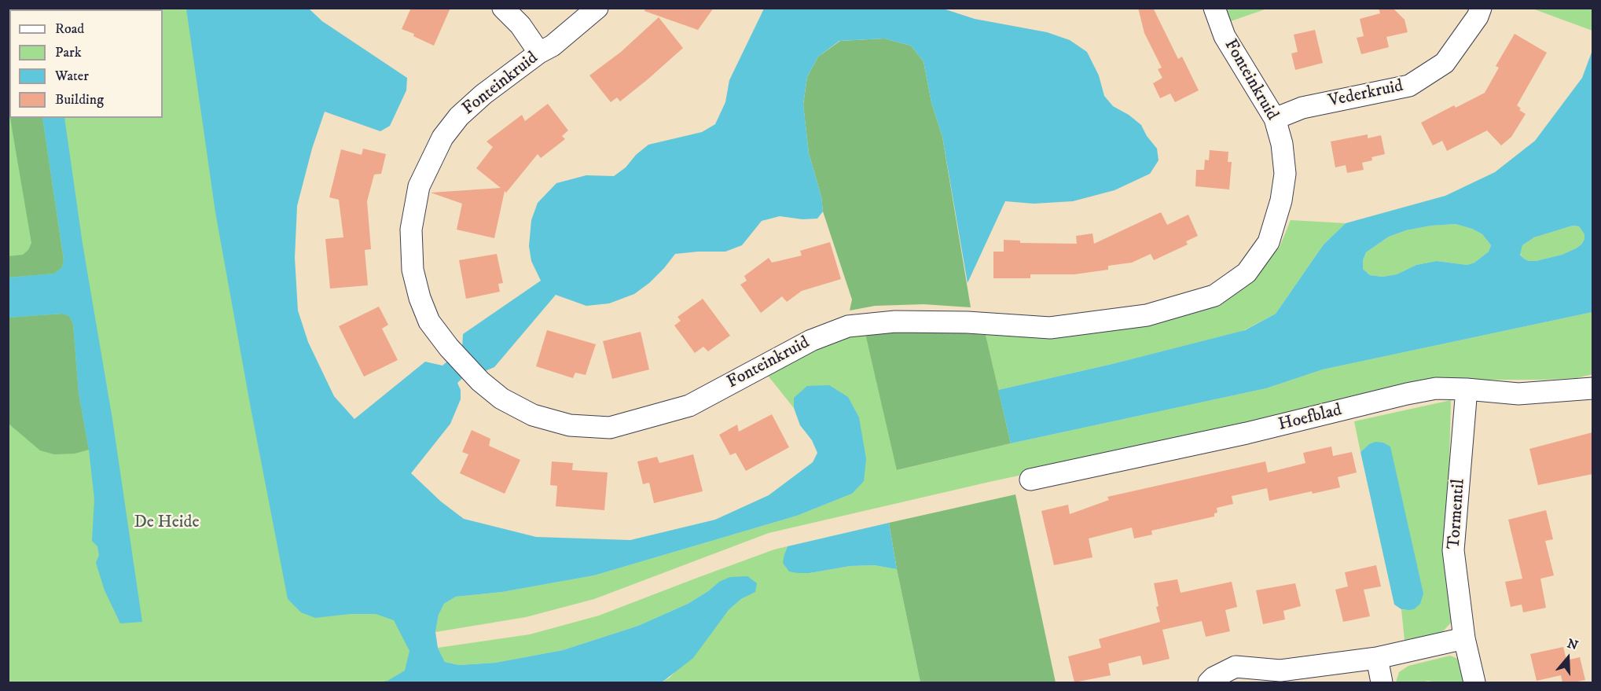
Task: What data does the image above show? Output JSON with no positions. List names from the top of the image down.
{
  "streets": {
    "street": [
      "Fonteinkruid",
      "Vederkruid",
      "Hoefblad",
      "Tormentil"
    ]
  },
  "crossings": [
    ["Fonteinkruid", "Vederkruid"],
    ["Hoefblad", "Tormentil"]
  ],
  "parks": ["De Heide"],
  "legend": [
    "Road",
    "Park",
    "Water",
    "Building"
  ],
  "north": "top"
}
